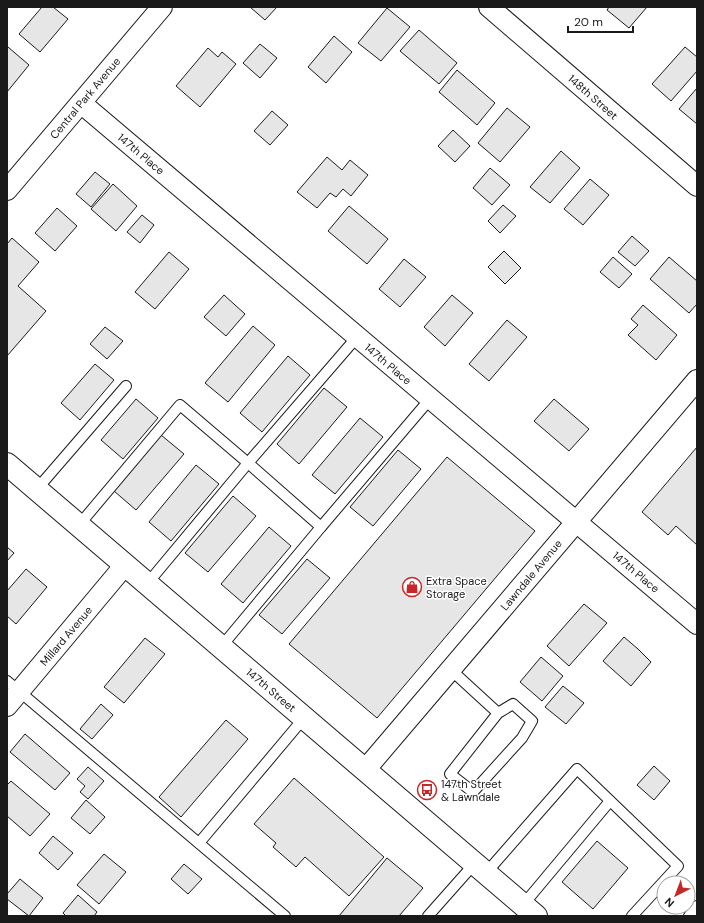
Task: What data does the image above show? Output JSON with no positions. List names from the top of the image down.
{
  "streets": {
    "main road": ["147th Street"],
    "street": [
      "148th Street",
      "Central Park Avenue",
      "147th Place",
      "Lawndale Avenue",
      "Millard Avenue"
    ]
  },
  "crossings": [
    ["Central Park Avenue", "147th Place"],
    ["147th Place", "Lawndale Avenue"],
    ["Lawndale Avenue", "147th Street"],
    ["Millard Avenue", "147th Street"]
  ],
  "places": {
    "shop": ["Extra Space Storage"],
    "bus stop": ["147th Street & Lawndale"]
  },
  "scale_bar": "20 m",
  "north": "bottom left"
}
